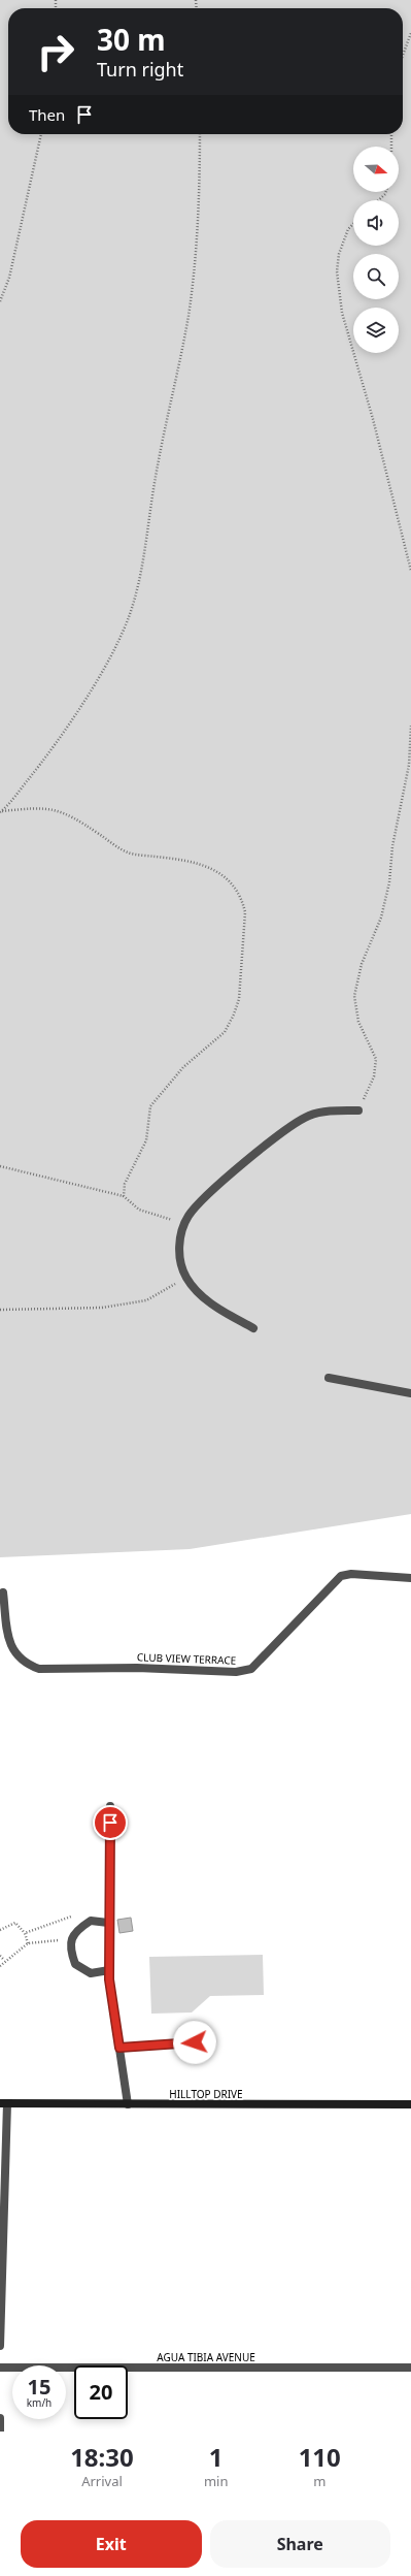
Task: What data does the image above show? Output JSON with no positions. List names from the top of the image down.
{
  "streets": {
    "main road": ["HILLTOP DRIVE"],
    "street": ["CLUB VIEW TERRACE", "AGUA TIBIA AVENUE"]
  },
  "north": "right",
  "page": {
    "turn": ["30 m", "Turn right"],
    "then": "Then",
    "speed": "15 km/h",
    "limit": "20",
    "eta": [
      "18:30",
      "Arrival",
      "1",
      "min",
      "110",
      "m"
    ],
    "buttons": ["Exit", "Share"]
  }
}
